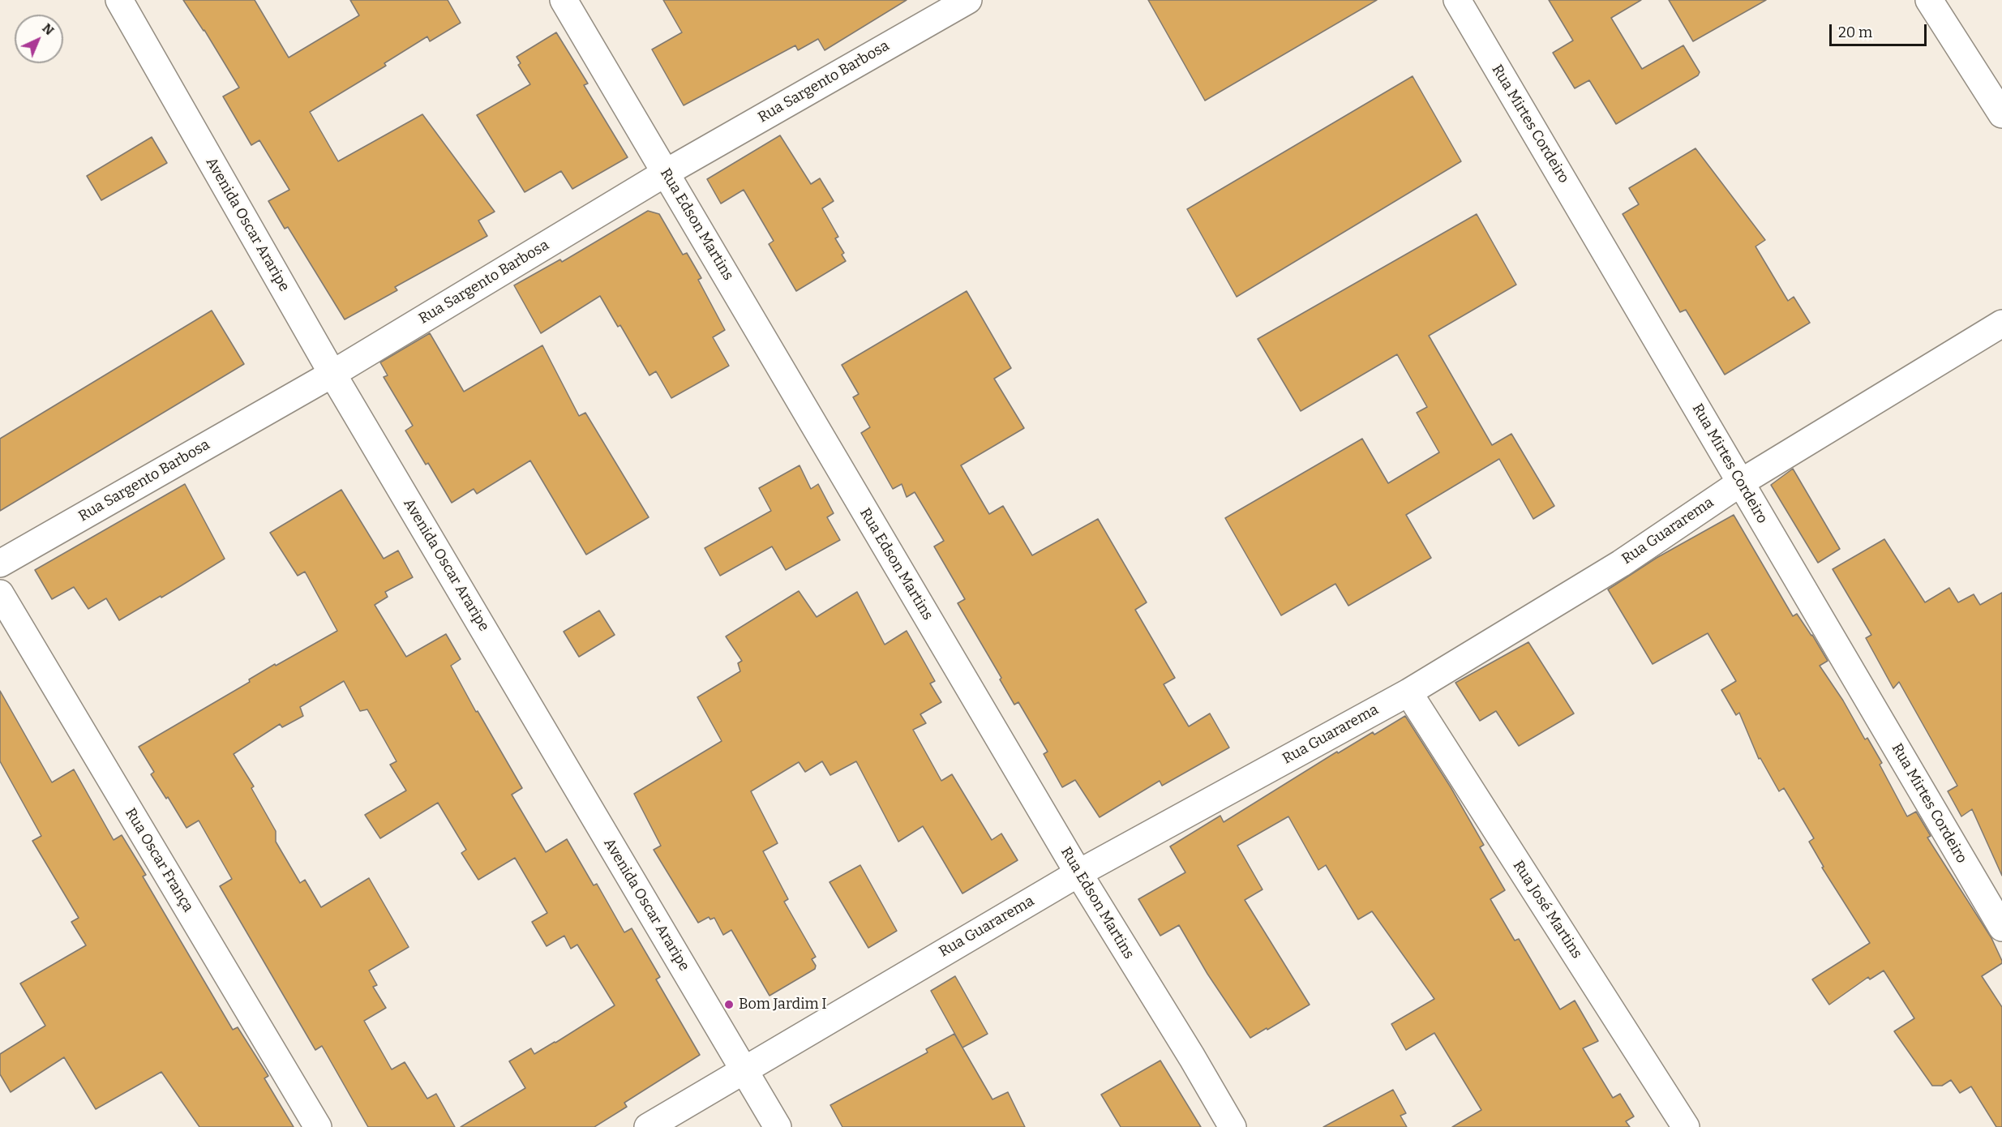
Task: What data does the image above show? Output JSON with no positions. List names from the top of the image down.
{
  "streets": {
    "street": [
      "Rua Sargento Barbosa",
      "Rua Mirtes Cordeiro",
      "Avenida Oscar Araripe",
      "Rua Edson Martins",
      "Rua Guararema",
      "Rua Oscar França",
      "Rua José Martins"
    ]
  },
  "crossings": [
    ["Rua Sargento Barbosa", "Avenida Oscar Araripe"],
    ["Rua Sargento Barbosa", "Rua Edson Martins"],
    ["Rua Mirtes Cordeiro", "Rua Guararema"],
    ["Avenida Oscar Araripe", "Rua Guararema"],
    ["Rua Edson Martins", "Rua Guararema"],
    ["Rua Guararema", "Rua José Martins"]
  ],
  "places": ["Bom Jardim I"],
  "scale_bar": "20 m",
  "north": "top right"
}
